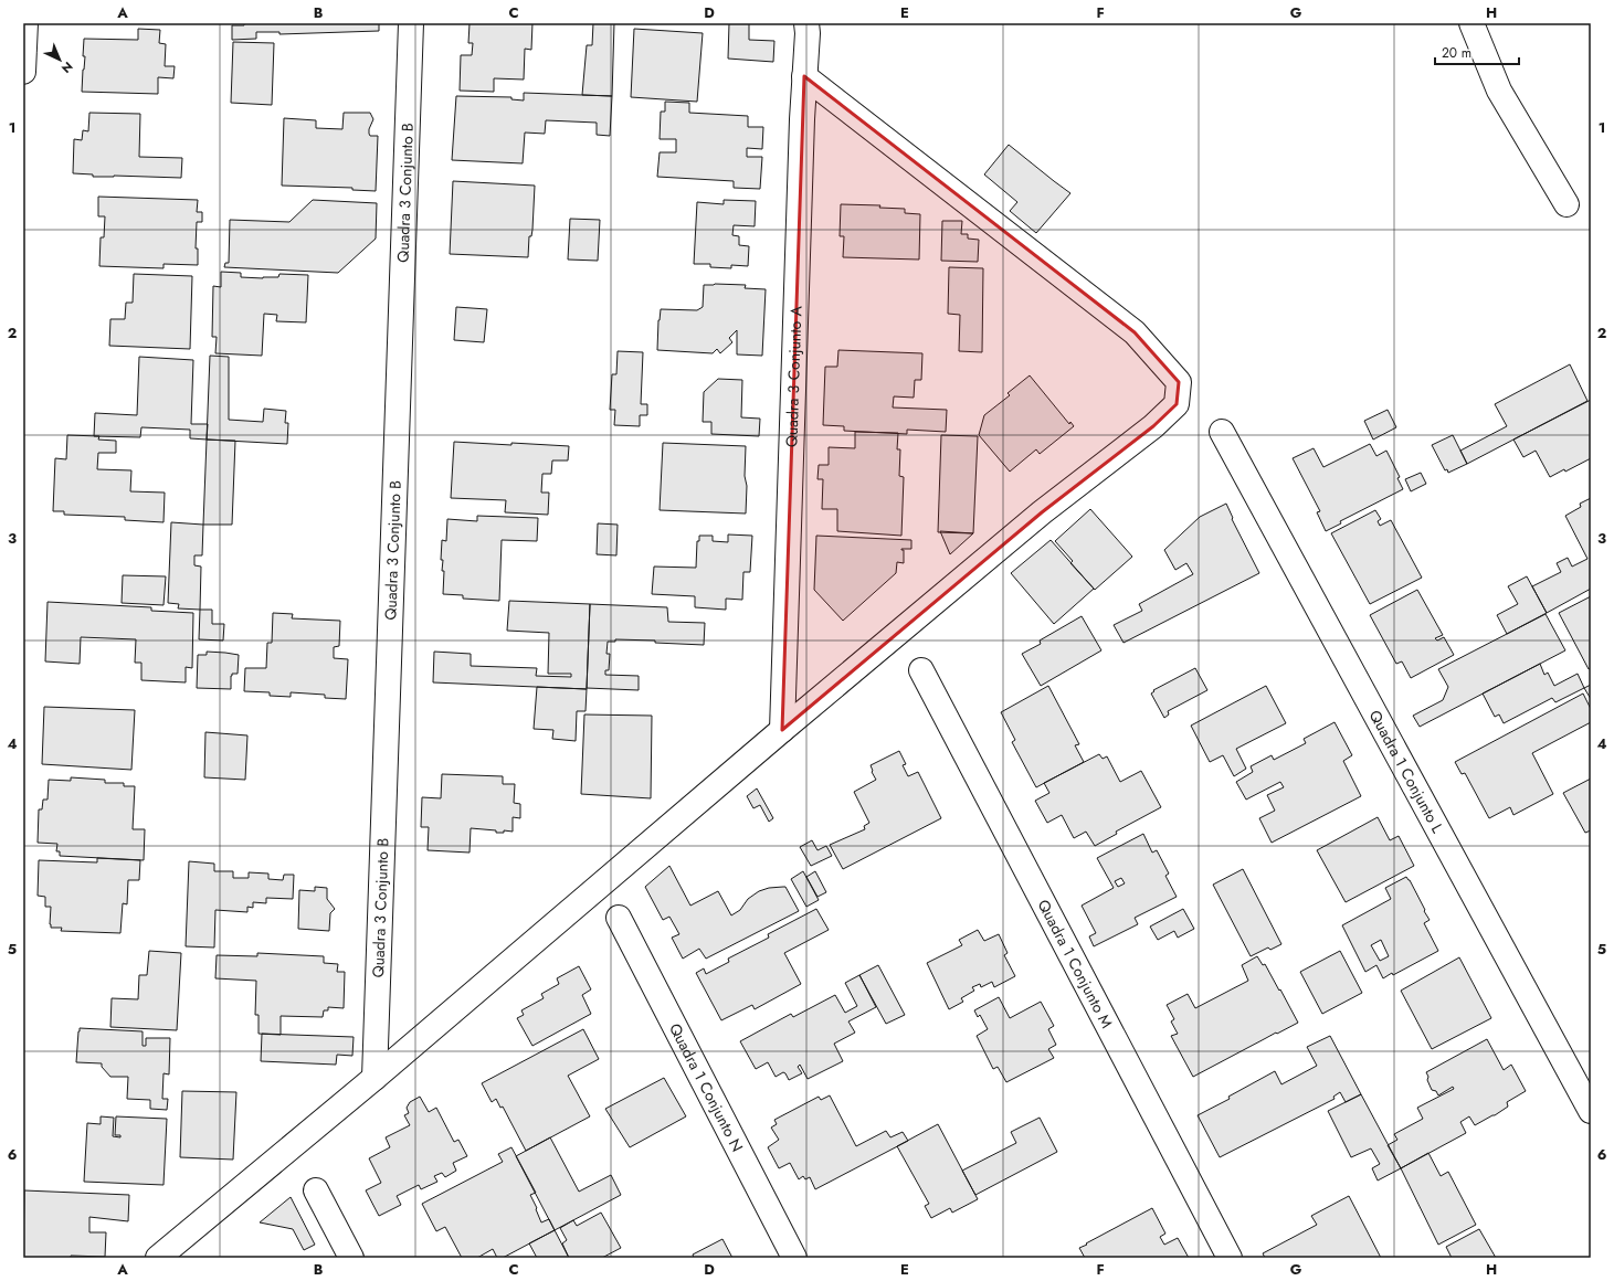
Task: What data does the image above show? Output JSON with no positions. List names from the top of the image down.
{
  "streets": {
    "street": [
      "Quadra 3 Conjunto B",
      "Quadra 3 Conjunto A",
      "Quadra 1 Conjunto L",
      "Quadra 1 Conjunto M",
      "Quadra 1 Conjunto N"
    ]
  },
  "scale_bar": "20 m",
  "north": "bottom right",
  "grid": {
    "columns": [
      "A",
      "B",
      "C",
      "D",
      "E",
      "F",
      "G",
      "H"
    ],
    "rows": [
      "1",
      "2",
      "3",
      "4",
      "5",
      "6"
    ]
  }
}
